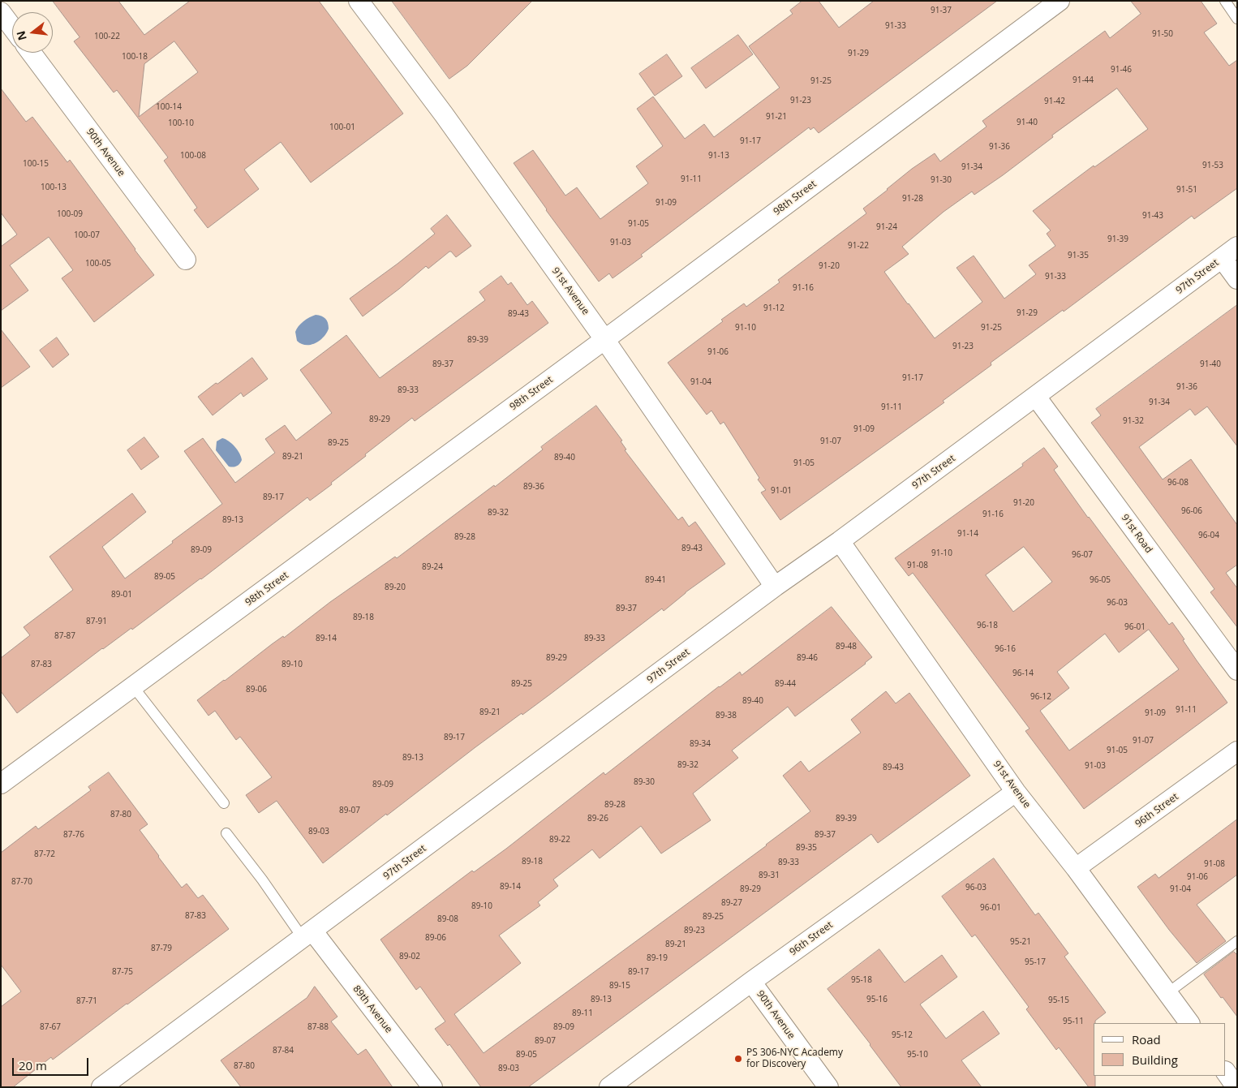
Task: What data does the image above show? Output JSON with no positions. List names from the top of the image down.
{
  "streets": {
    "street": [
      "90th Avenue",
      "98th Street",
      "97th Street",
      "91st Avenue",
      "91st Road",
      "96th Street",
      "89th Avenue"
    ]
  },
  "crossings": [
    ["90th Avenue", "96th Street"],
    ["98th Street", "91st Avenue"],
    ["97th Street", "91st Avenue"],
    ["97th Street", "91st Road"],
    ["97th Street", "89th Avenue"],
    ["91st Avenue", "96th Street"]
  ],
  "places": ["PS 306-NYC Academy for Discovery"],
  "house_numbers": [
    "91-37",
    "91-33",
    "91-50",
    "100-22",
    "91-29",
    "100-18",
    "91-46",
    "91-44",
    "91-25",
    "91-23",
    "91-42",
    "100-14",
    "91-21",
    "91-40",
    "100-10",
    "100-01",
    "91-17",
    "91-36",
    "100-08",
    "91-13",
    "100-15",
    "91-53",
    "91-34",
    "91-11",
    "91-30",
    "100-13",
    "91-51",
    "91-28",
    "91-09",
    "100-09",
    "91-43",
    "91-05",
    "91-24",
    "100-07",
    "91-39",
    "91-03",
    "91-22",
    "91-35",
    "100-05",
    "91-20",
    "91-33",
    "91-16",
    "91-12",
    "91-29",
    "89-43",
    "91-10",
    "91-25",
    "89-39",
    "91-23",
    "91-06",
    "89-37",
    "91-40",
    "91-17",
    "91-04",
    "91-36",
    "89-33",
    "91-34",
    "91-11",
    "89-29",
    "91-32",
    "91-09",
    "91-07",
    "89-25",
    "89-21",
    "89-40",
    "91-05",
    "96-08",
    "89-36",
    "91-01",
    "89-17",
    "91-20",
    "96-06",
    "89-32",
    "91-16",
    "89-13",
    "91-14",
    "96-04",
    "89-28",
    "89-43",
    "89-09",
    "91-10",
    "96-07",
    "91-08",
    "89-24",
    "89-05",
    "89-41",
    "96-05",
    "89-20",
    "89-01",
    "96-03",
    "89-37",
    "89-18",
    "87-91",
    "96-18",
    "96-01",
    "87-87",
    "89-14",
    "89-33",
    "89-48",
    "96-16",
    "89-29",
    "89-46",
    "87-83",
    "89-10",
    "96-14",
    "89-25",
    "89-44",
    "89-06",
    "96-12",
    "89-40",
    "91-11",
    "89-21",
    "91-09",
    "89-38",
    "89-17",
    "91-07",
    "89-34",
    "91-05",
    "89-13",
    "89-32",
    "91-03",
    "89-43",
    "89-30",
    "89-09",
    "89-28",
    "89-07",
    "87-80",
    "89-26",
    "89-39",
    "89-03",
    "87-76",
    "89-37",
    "89-22",
    "89-35",
    "87-72",
    "89-18",
    "89-33",
    "91-08",
    "89-31",
    "91-06",
    "87-70",
    "89-14",
    "96-03",
    "89-29",
    "91-04",
    "89-27",
    "89-10",
    "96-01",
    "87-83",
    "89-25",
    "89-08",
    "89-23",
    "89-06",
    "95-21",
    "89-21",
    "87-79",
    "89-02",
    "89-19",
    "95-17",
    "87-75",
    "89-17",
    "95-18",
    "89-15",
    "89-13",
    "95-16",
    "95-15",
    "87-71",
    "89-11",
    "95-11",
    "87-67",
    "87-88",
    "89-09",
    "95-12",
    "89-07",
    "87-84",
    "89-05",
    "95-10",
    "87-80",
    "89-03"
  ],
  "legend": ["Road", "Building"],
  "scale_bar": "20 m",
  "north": "left"
}
